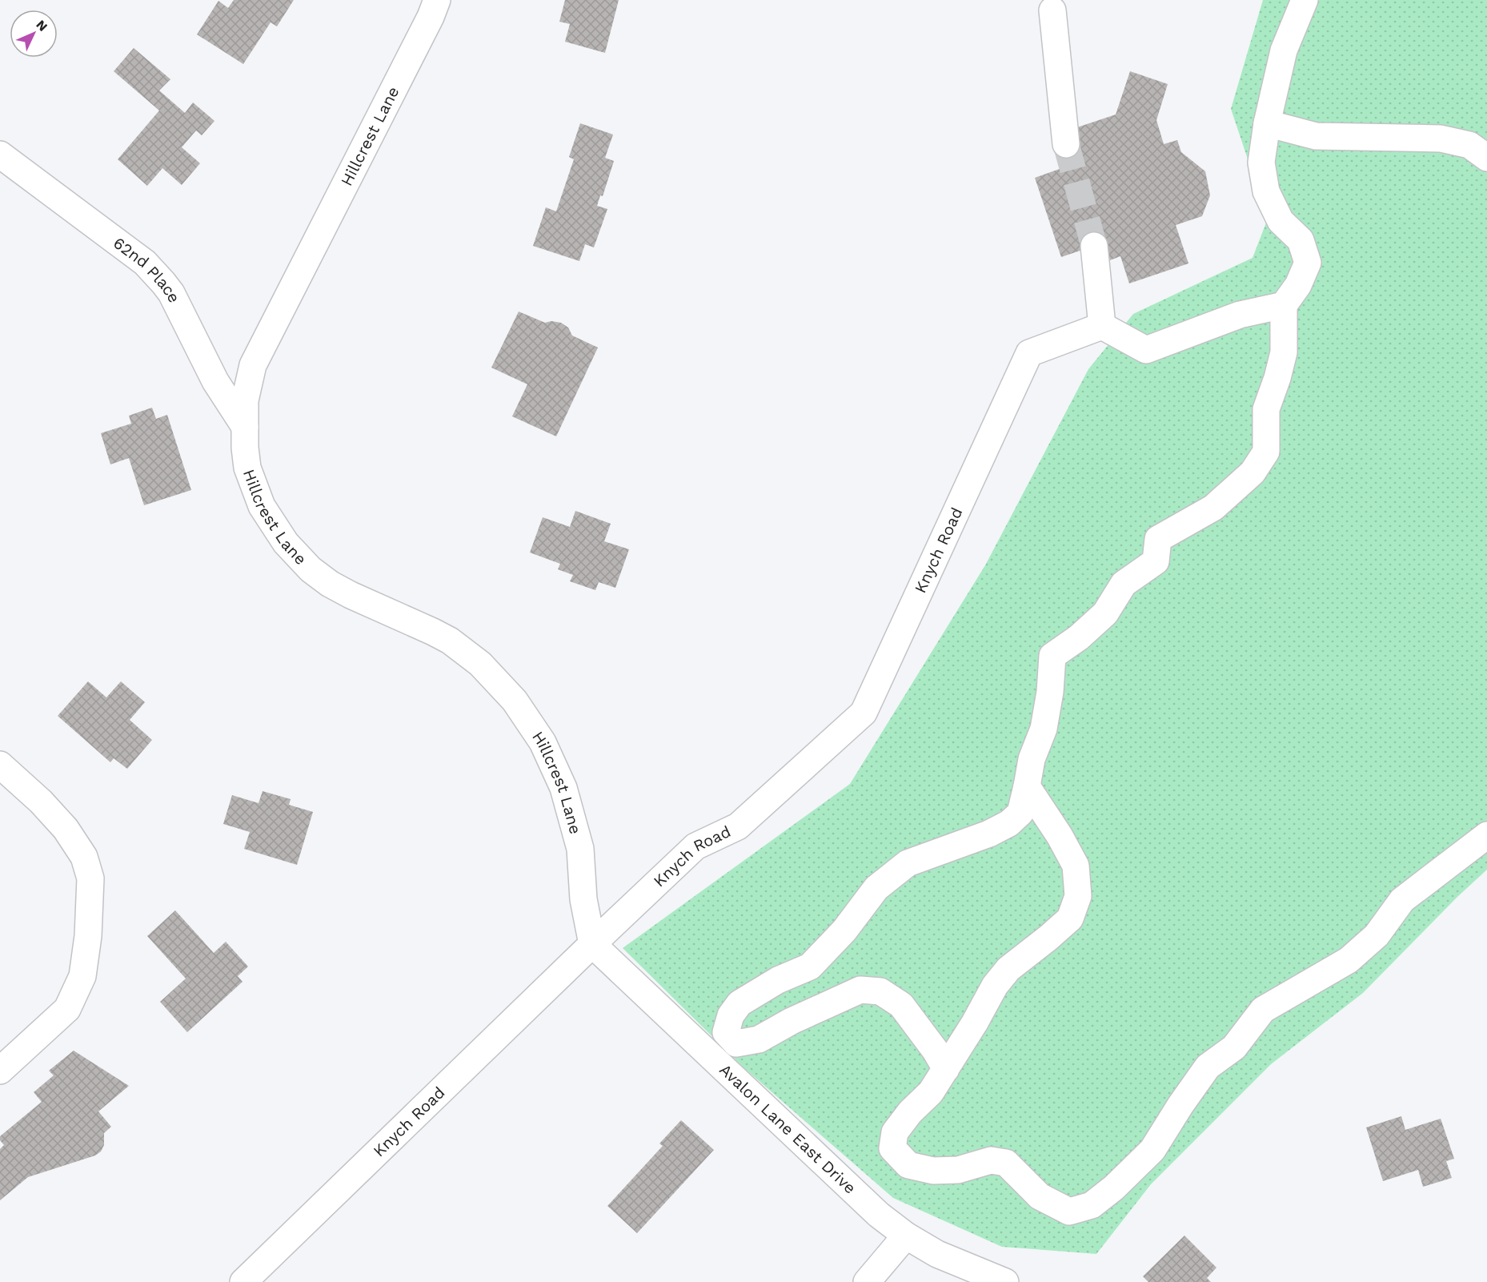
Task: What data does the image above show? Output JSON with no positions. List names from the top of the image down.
{
  "streets": {
    "street": [
      "Hillcrest Lane",
      "62nd Place",
      "Knych Road",
      "Avalon Lane East Drive"
    ]
  },
  "crossings": [
    ["Hillcrest Lane", "62nd Place"],
    ["Hillcrest Lane", "Knych Road"],
    ["Hillcrest Lane", "Avalon Lane East Drive"],
    ["Knych Road", "Avalon Lane East Drive"]
  ],
  "north": "top right"
}
